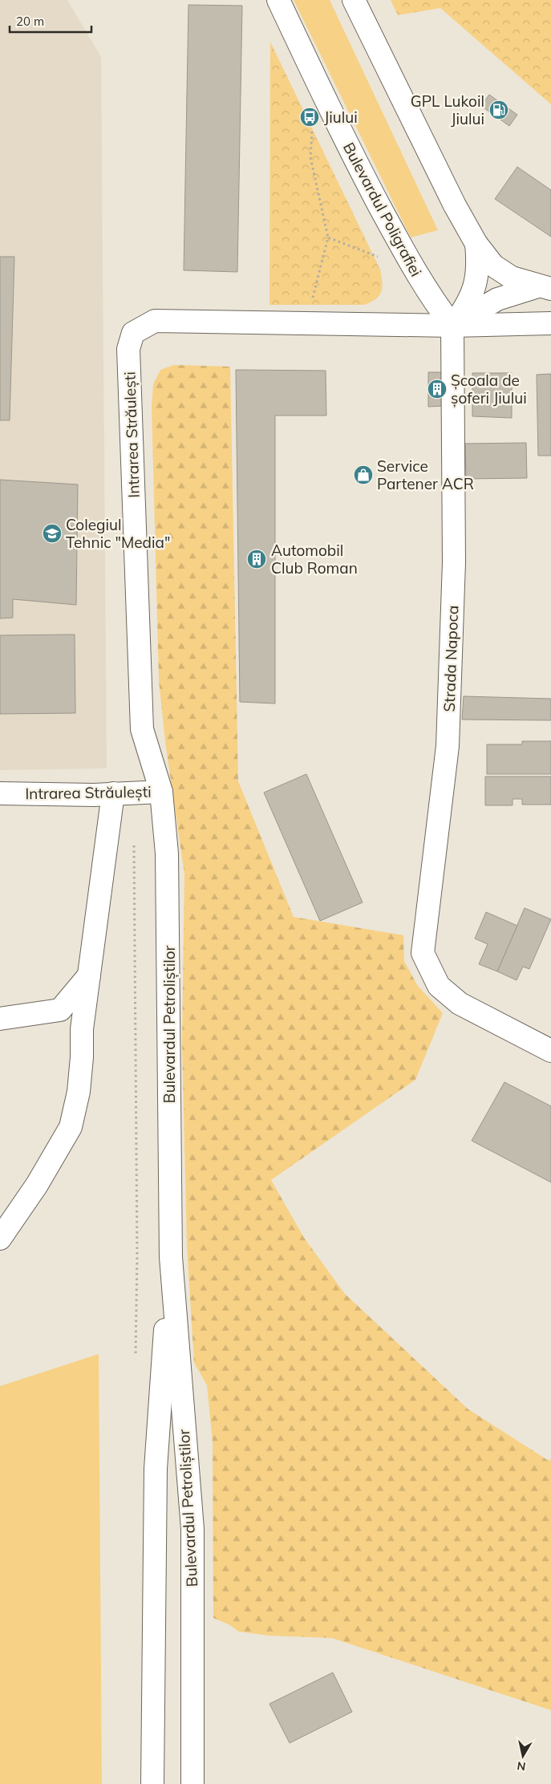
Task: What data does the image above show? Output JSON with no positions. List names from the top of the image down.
{
  "streets": {
    "street": [
      "Bulevardul Poligrafiei",
      "Intrarea Străulești",
      "Strada Napoca",
      "Bulevardul Petroliștilor"
    ]
  },
  "crossings": [
    ["Bulevardul Poligrafiei", "Intrarea Străulești"],
    ["Bulevardul Poligrafiei", "Strada Napoca"],
    ["Intrarea Străulești", "Strada Napoca"],
    ["Intrarea Străulești", "Bulevardul Petroliștilor"]
  ],
  "places": {
    "fuel station": ["GPL Lukoil Jiului"],
    "bus stop": ["Jiului"],
    "building": ["Școala de șoferi Jiului", "Automobil Club Roman"],
    "shop": ["Service Partener ACR"],
    "school or university": ["Colegiul Tehnic \"Media\""]
  },
  "scale_bar": "20 m",
  "north": "bottom"
}
